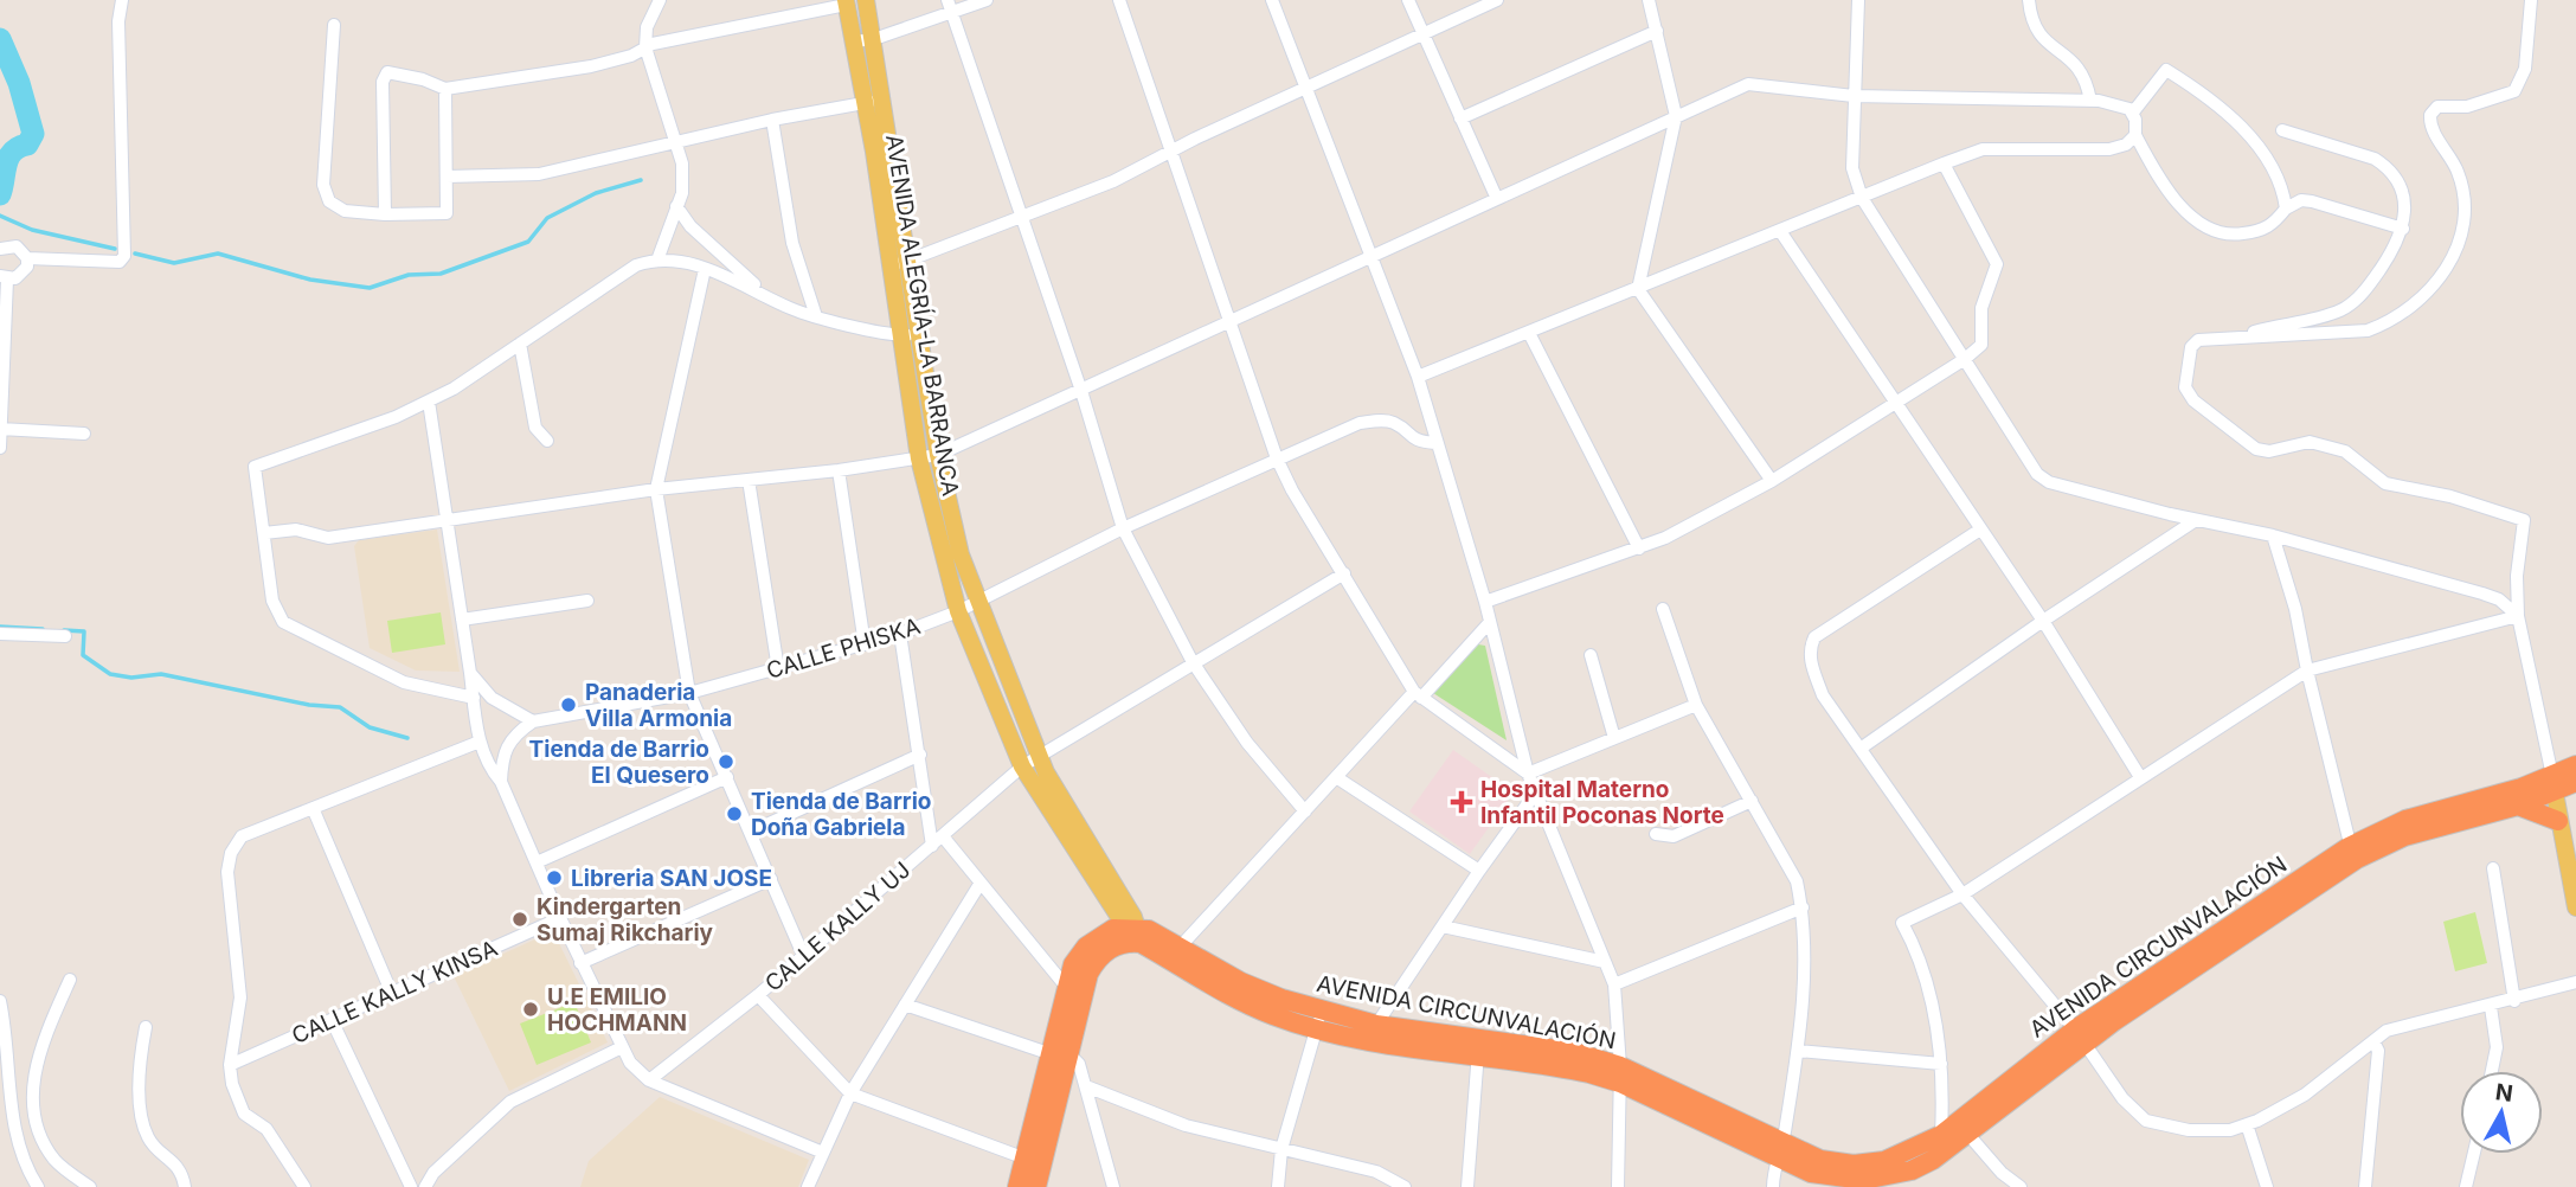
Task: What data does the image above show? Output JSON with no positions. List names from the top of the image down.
{
  "streets": {
    "highway": ["AVENIDA CIRCUNVALACIÓN"],
    "main road": ["AVENIDA ALEGRÍA-LA BARRANCA"],
    "street": ["CALLE PHISKA", "CALLE KALLY UJ", "CALLE KALLY KINSA"]
  },
  "crossings": [
    ["AVENIDA ALEGRÍA-LA BARRANCA", "CALLE PHISKA"],
    ["AVENIDA ALEGRÍA-LA BARRANCA", "CALLE KALLY UJ"],
    ["AVENIDA ALEGRÍA-LA BARRANCA", "AVENIDA CIRCUNVALACIÓN"]
  ],
  "places": {
    "other": [
      "Panaderia Villa Armonia",
      "Tienda de Barrio El Quesero",
      "Tienda de Barrio Doña Gabriela",
      "Libreria SAN JOSE",
      "Kindergarten Sumaj Rikchariy",
      "U.E EMILIO HOCHMANN"
    ],
    "health": ["Hospital Materno Infantil Poconas Norte"]
  },
  "north": "top"
}
